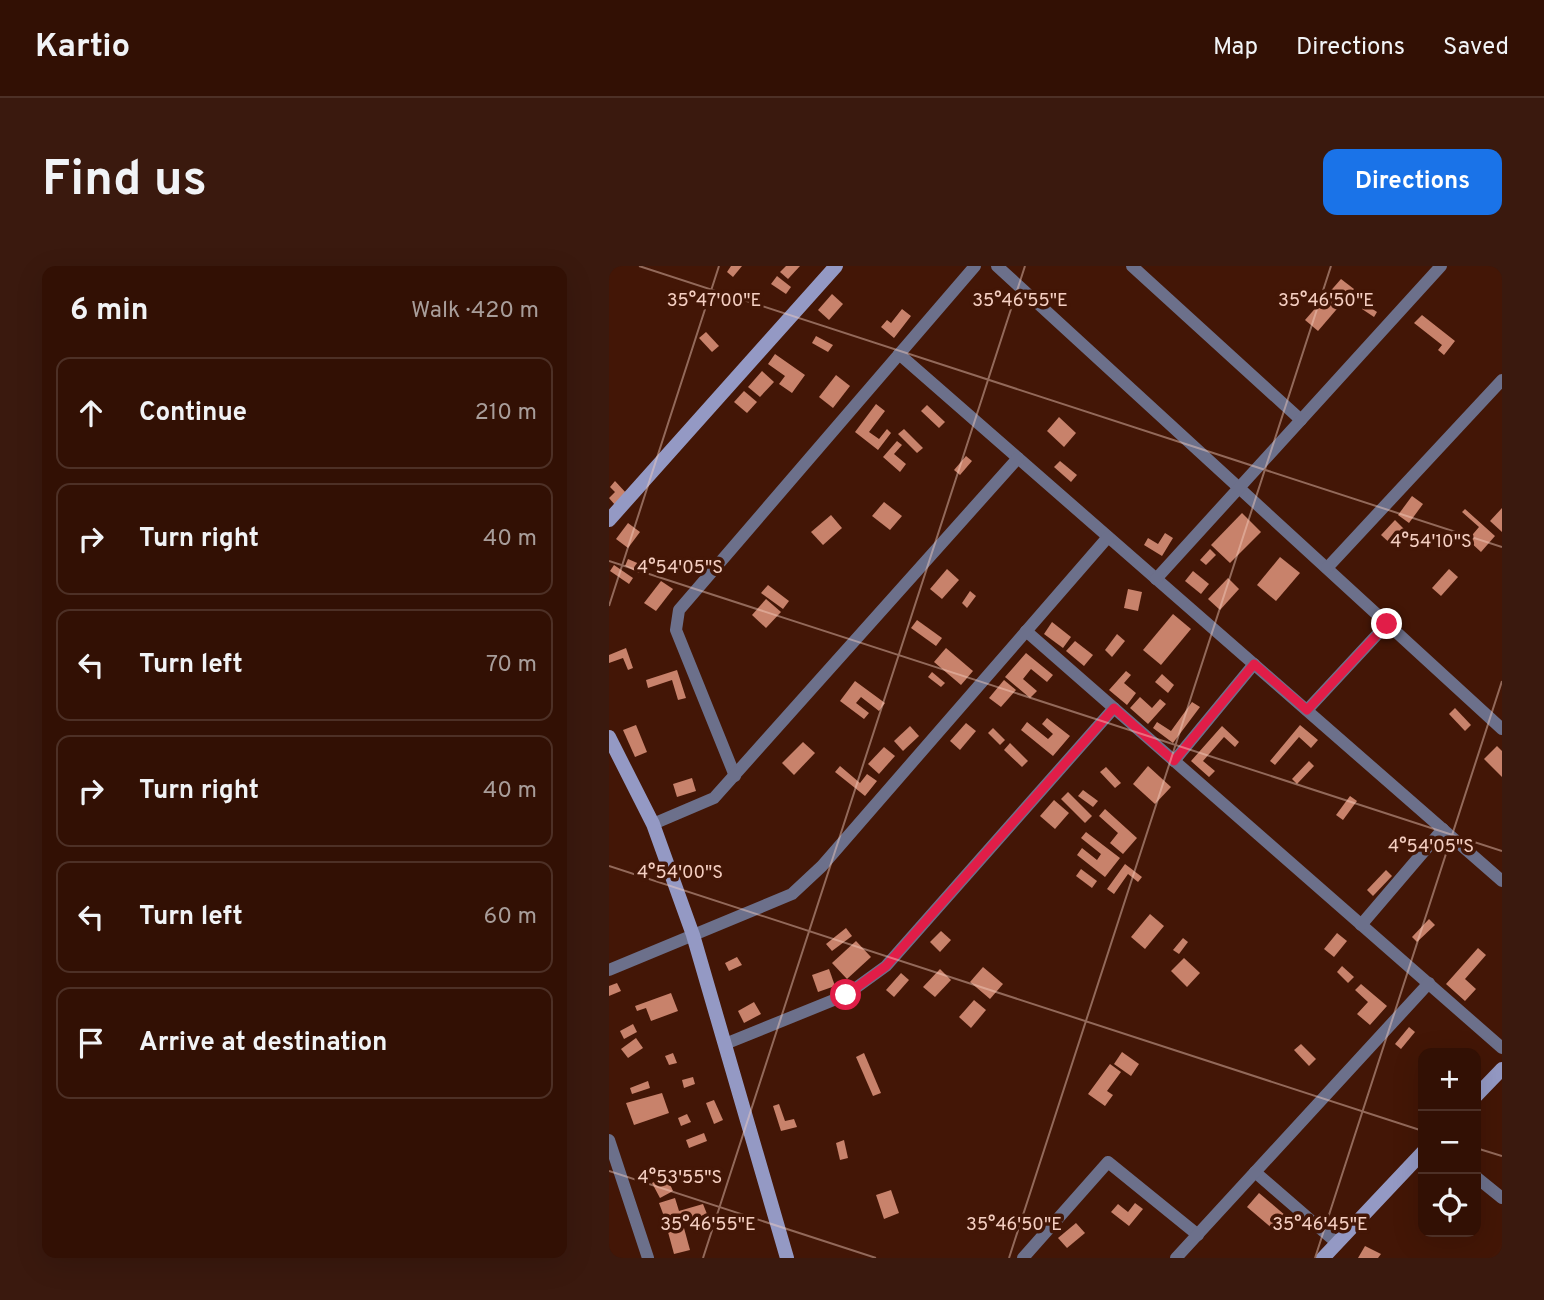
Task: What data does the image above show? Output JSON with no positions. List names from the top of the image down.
{
  "page": {
    "header": "Kartio",
    "nav": ["Map", "Directions", "Saved"],
    "buttons": "Directions",
    "title": "Find us",
    "heading": ["6 min", "Walk · 420 m"],
    "list": [
      ["Continue", "210 m"],
      ["Turn right", "40 m"],
      ["Turn left", "70 m"],
      ["Turn right", "40 m"],
      ["Turn left", "60 m"],
      "Arrive at destination"
    ],
    "map_buttons": ["+", "−"]
  },
  "coordinates": [
    "35°47'00\"E",
    "35°46'55\"E",
    "35°46'50\"E",
    "4°54'10\"S",
    "4°54'05\"S",
    "4°54'00\"S",
    "4°53'55\"S",
    "35°46'45\"E"
  ]
}
